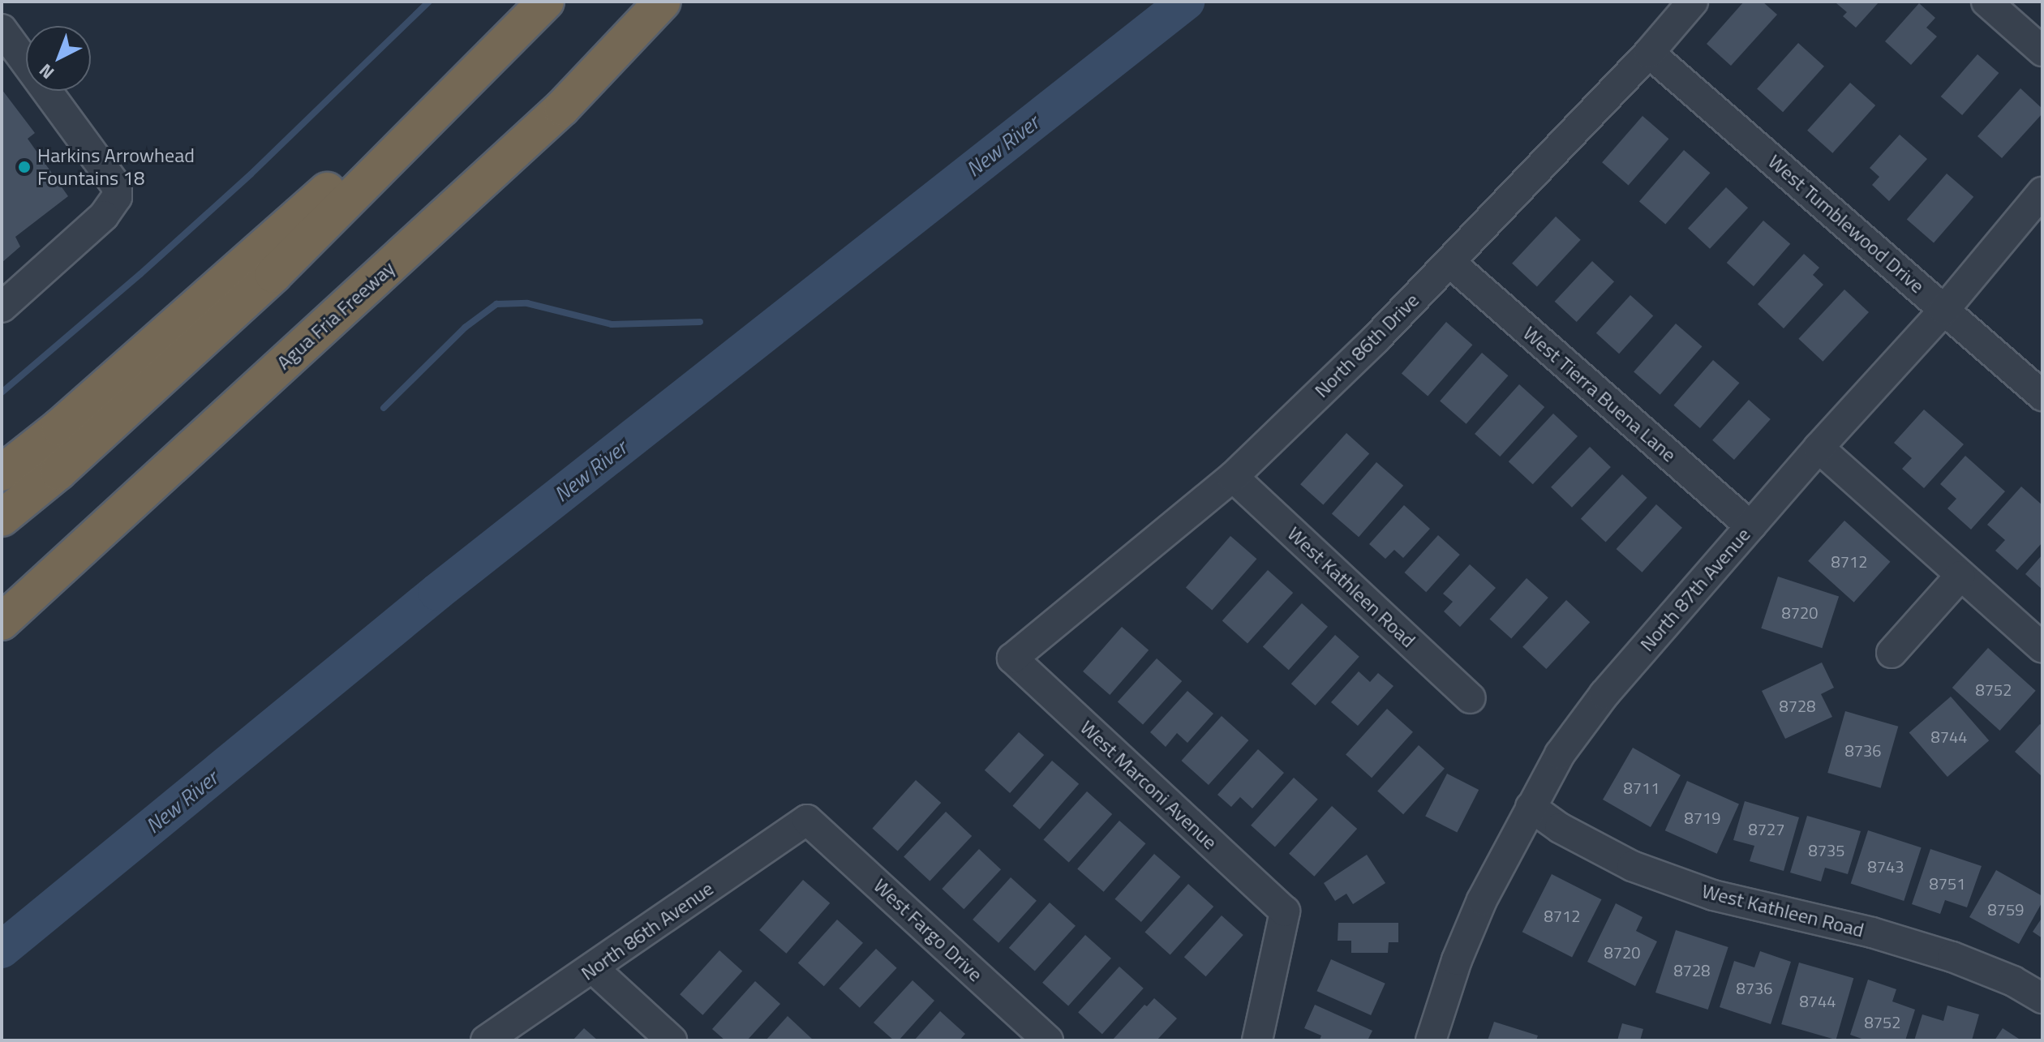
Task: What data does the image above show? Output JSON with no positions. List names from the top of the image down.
{
  "streets": {
    "highway": ["Agua Fria Freeway"],
    "street": [
      "West Tumblewood Drive",
      "North 86th Drive",
      "West Tierra Buena Lane",
      "West Kathleen Road",
      "North 87th Avenue",
      "West Marconi Avenue",
      "West Fargo Drive",
      "North 86th Avenue"
    ]
  },
  "crossings": [
    ["West Tumblewood Drive", "North 86th Drive"],
    ["West Tumblewood Drive", "North 87th Avenue"],
    ["North 86th Drive", "West Tierra Buena Lane"],
    ["North 86th Drive", "West Kathleen Road"],
    ["North 86th Drive", "West Marconi Avenue"],
    ["West Tierra Buena Lane", "North 87th Avenue"],
    ["West Kathleen Road", "North 87th Avenue"],
    ["West Fargo Drive", "North 86th Avenue"]
  ],
  "water": ["New River"],
  "places": ["Harkins Arrowhead Fountains 18"],
  "house_numbers": [
    "8712",
    "8720",
    "8752",
    "8728",
    "8744",
    "8736",
    "8711",
    "8719",
    "8727",
    "8735",
    "8743",
    "8751",
    "8759",
    "8712",
    "8720",
    "8728",
    "8736",
    "8744",
    "8752"
  ],
  "north": "bottom left"
}
